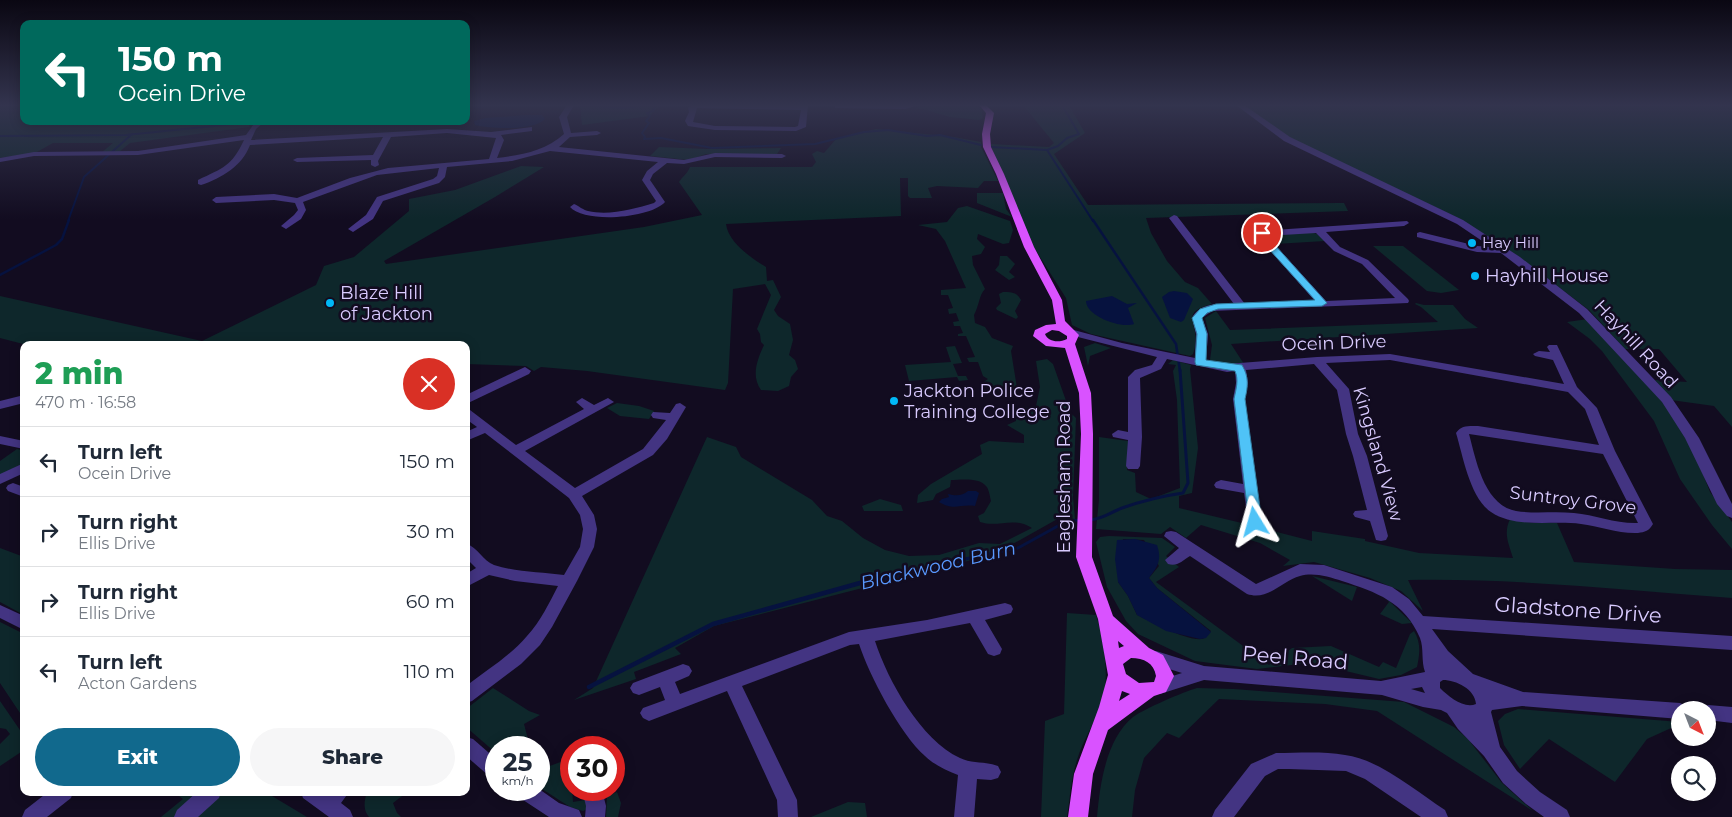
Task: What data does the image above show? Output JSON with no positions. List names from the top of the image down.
{
  "streets": {
    "main road": ["Eaglesham Road"],
    "street": [
      "Ocein Drive",
      "Hayhill Road",
      "Kingsland View",
      "Suntroy Grove",
      "Gladstone Drive",
      "Peel Road"
    ]
  },
  "crossings": [
    ["Ocein Drive", "Kingsland View"],
    ["Ocein Drive", "Eaglesham Road"],
    ["Ocein Drive", "Suntroy Grove"]
  ],
  "water": ["Blackwood Burn"],
  "places": [
    "Hay Hill",
    "Hayhill House",
    "Blaze Hill of Jackton",
    "Jackton Police Training College"
  ],
  "north": "bottom right",
  "page": {
    "turn": ["150 m", "Ocein Drive"],
    "heading": ["2 min", "470 m · 16:58"],
    "list": [
      {
        "name": "Turn left",
        "note": "Ocein Drive",
        "value": "150 m"
      },
      {
        "name": "Turn right",
        "note": "Ellis Drive",
        "value": "30 m"
      },
      {
        "name": "Turn right",
        "note": "Ellis Drive",
        "value": "60 m"
      },
      {
        "name": "Turn left",
        "note": "Acton Gardens",
        "value": "110 m"
      }
    ],
    "buttons": ["Exit", "Share"],
    "speed": "25 km/h",
    "limit": "30"
  }
}
